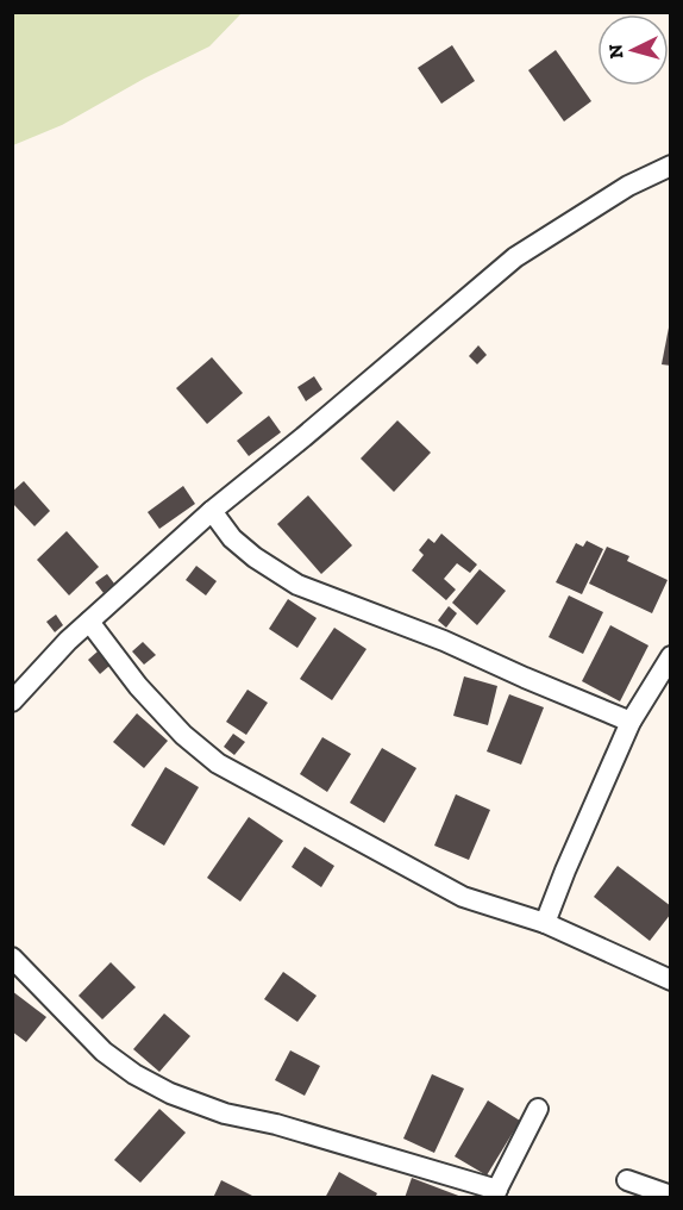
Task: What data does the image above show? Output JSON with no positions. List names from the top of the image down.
{
  "north": "left"
}
